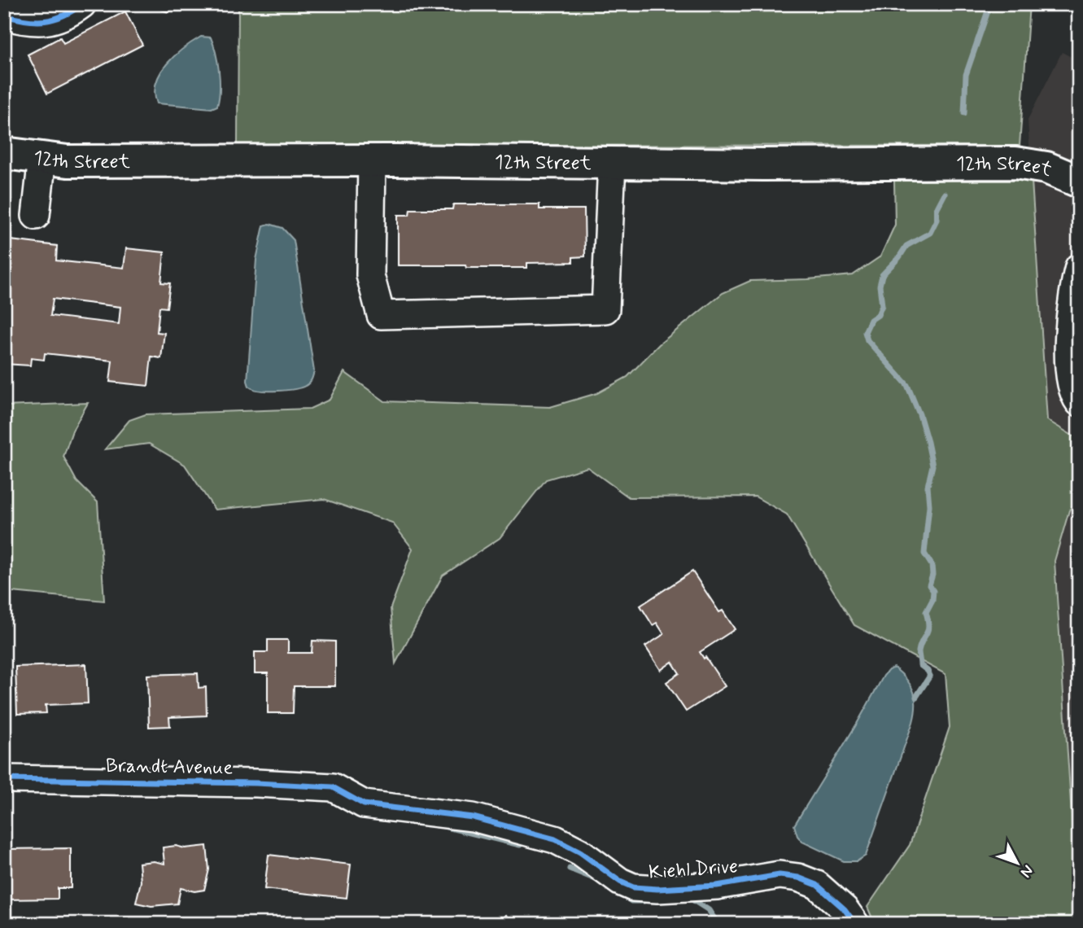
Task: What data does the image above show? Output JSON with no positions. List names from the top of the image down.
{
  "streets": {
    "main road": ["12th Street"],
    "street": ["Brandt Avenue", "Kiehl Drive"]
  },
  "crossings": [
    ["Brandt Avenue", "Kiehl Drive"]
  ],
  "north": "bottom right"
}
